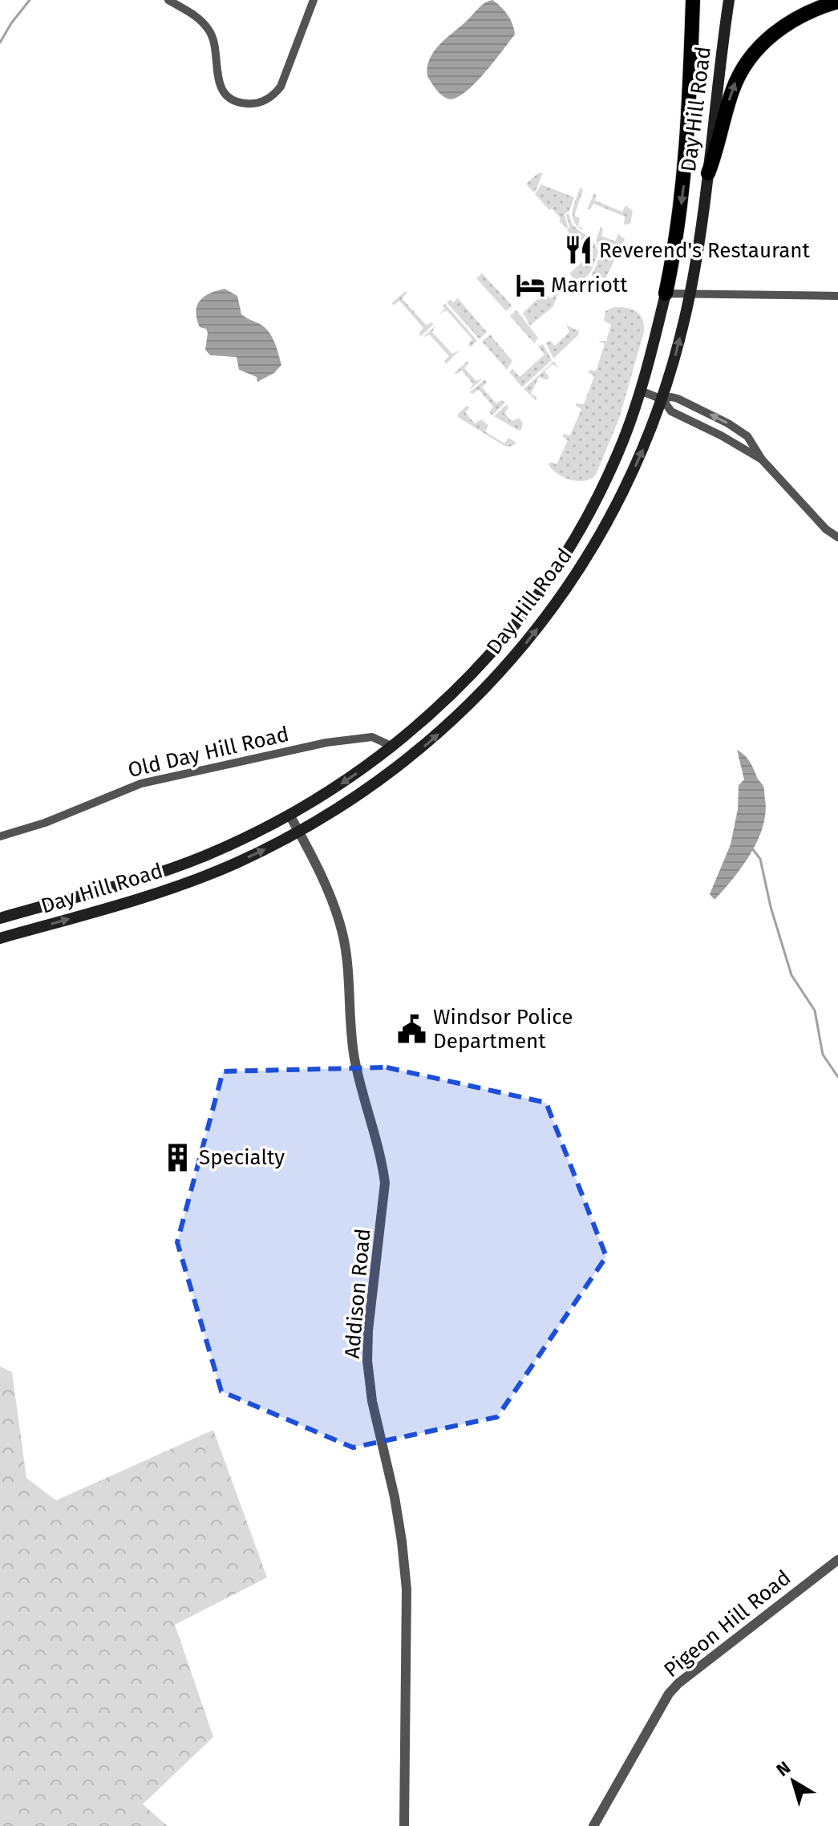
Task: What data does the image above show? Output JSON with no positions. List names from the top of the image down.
{
  "streets": {
    "main road": ["Day Hill Road"],
    "street": ["Old Day Hill Road", "Addison Road", "Pigeon Hill Road"]
  },
  "crossings": [
    ["Day Hill Road", "Old Day Hill Road"],
    ["Day Hill Road", "Addison Road"]
  ],
  "places": {
    "restaurant": ["Reverend's Restaurant"],
    "hotel": ["Marriott"],
    "public building": ["Windsor Police Department"],
    "building": ["Specialty"]
  },
  "north": "top left"
}
